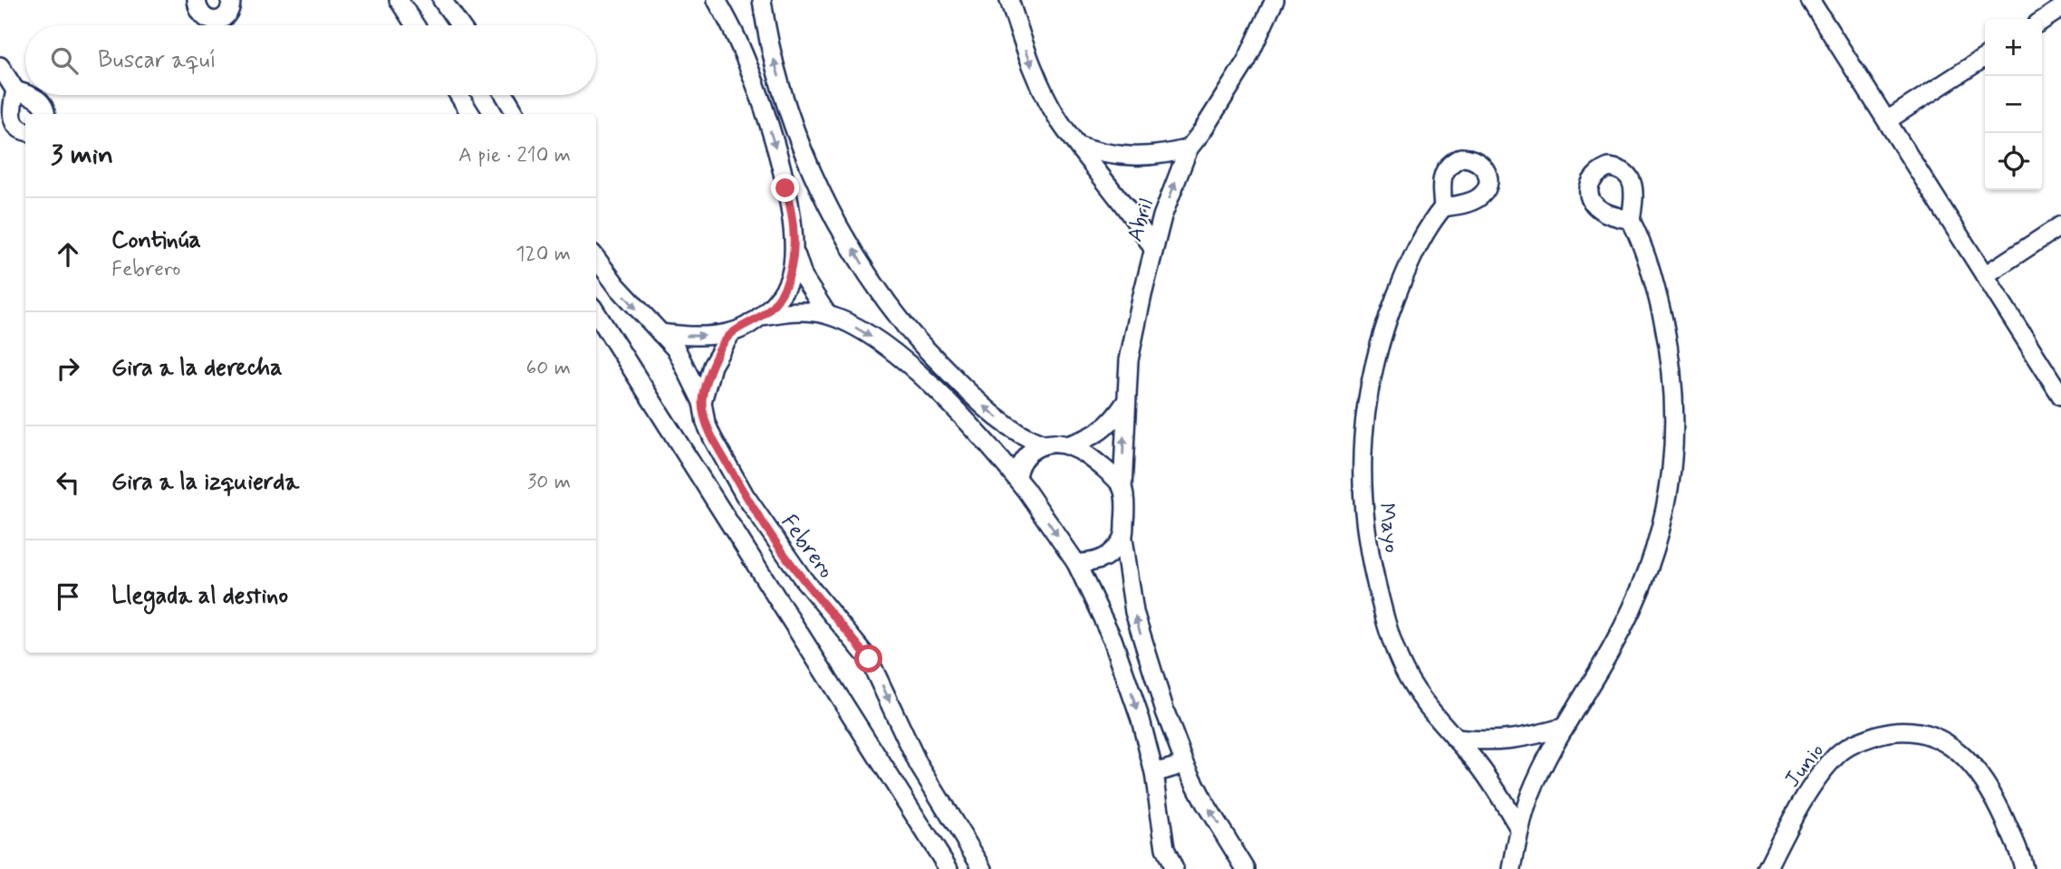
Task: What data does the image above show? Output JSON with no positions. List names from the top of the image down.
{
  "streets": {
    "street": [
      "Abril",
      "Mayo",
      "Febrero",
      "Junio"
    ]
  },
  "one_way": ["Abril"],
  "page": {
    "map_buttons": ["+", "−"],
    "search": "Buscar aquí",
    "heading": ["3 min", "A pie · 210 m"],
    "list": [
      ["Continúa", "Febrero", "120 m"],
      ["Gira a la derecha", "60 m"],
      ["Gira a la izquierda", "30 m"],
      "Llegada al destino"
    ]
  }
}
